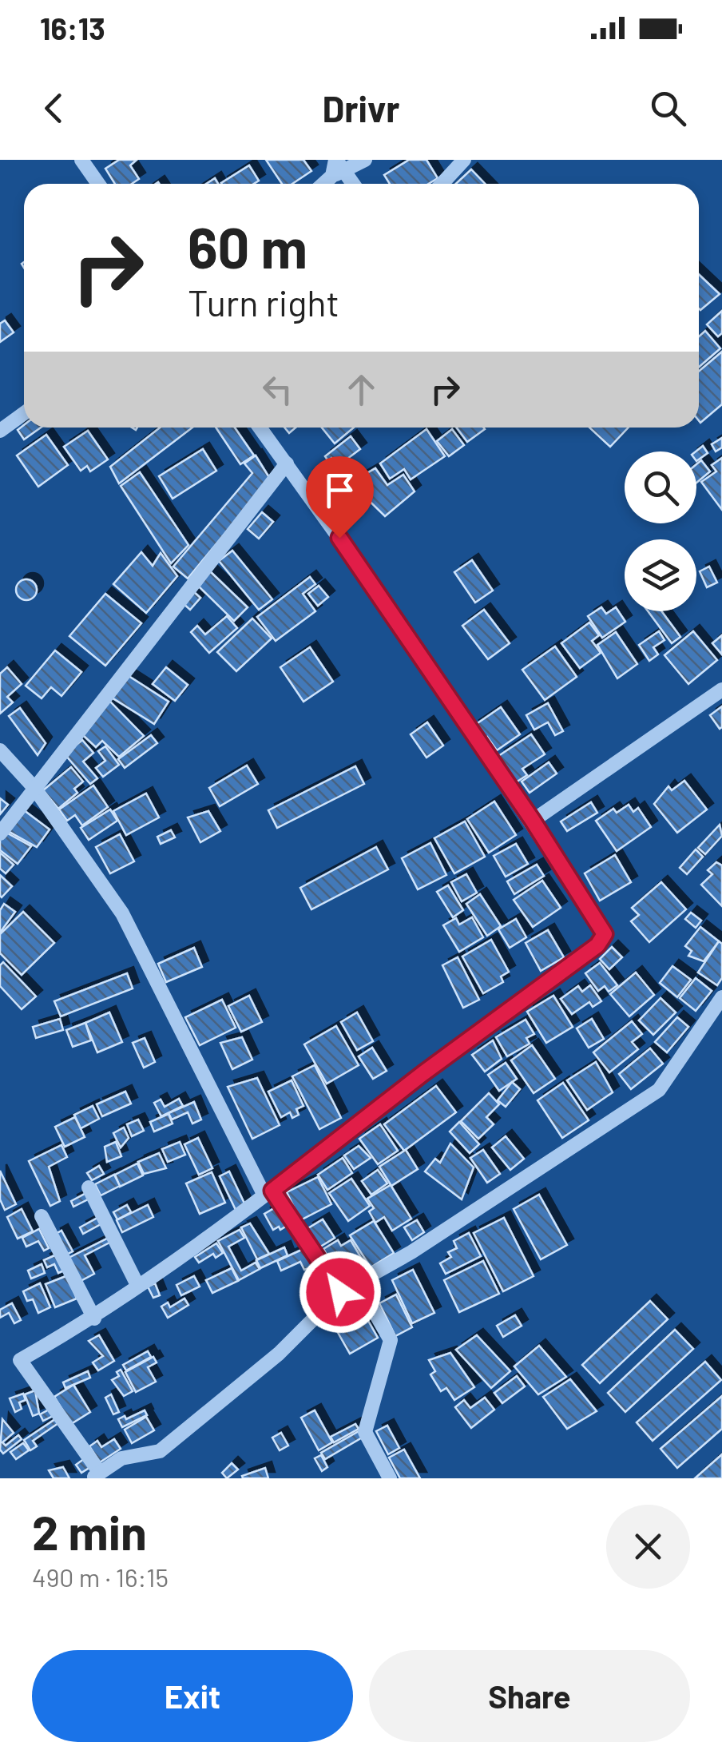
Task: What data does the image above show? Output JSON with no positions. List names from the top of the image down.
{
  "page": {
    "status": "16:13",
    "header": "Drivr",
    "turn": ["60 m", "Turn right"],
    "heading": ["2 min", "490 m · 16:15"],
    "buttons": ["Exit", "Share"]
  }
}
